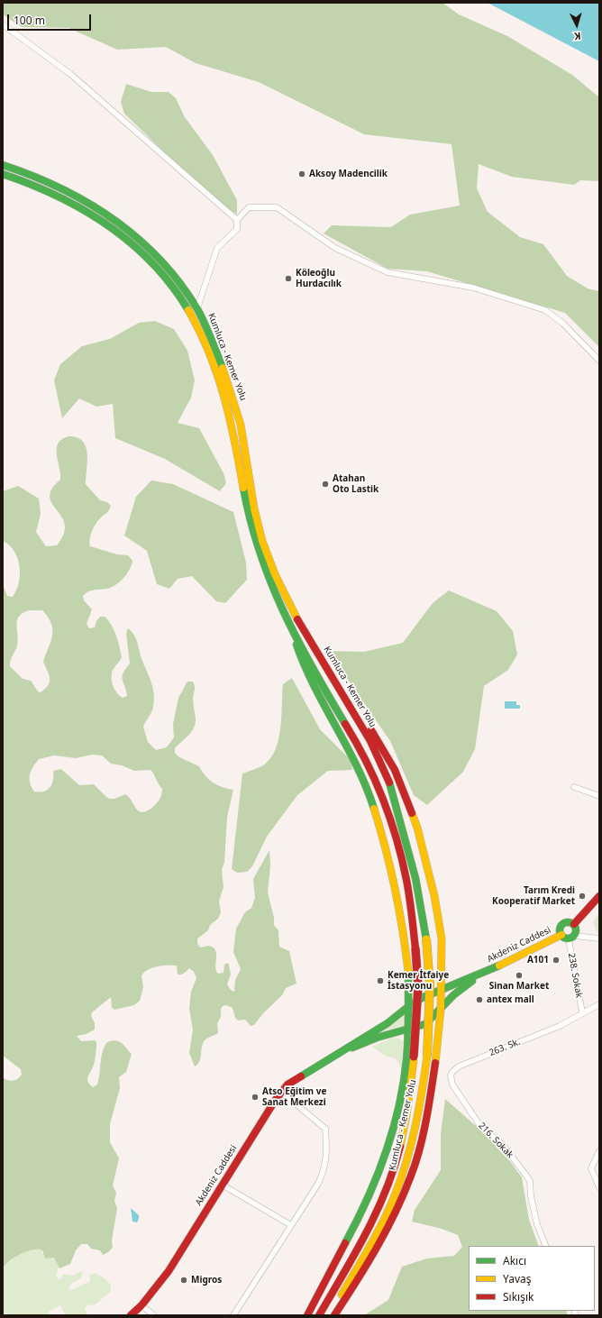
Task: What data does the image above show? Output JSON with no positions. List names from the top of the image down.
{
  "streets": {
    "main road": ["Kumluca - Kemer Yolu", "Akdeniz Caddesi"],
    "street": ["238. Sokak", "263. Sk.", "216. Sokak"]
  },
  "crossings": [
    ["Kumluca - Kemer Yolu", "Akdeniz Caddesi"],
    ["Akdeniz Caddesi", "238. Sokak"],
    ["238. Sokak", "263. Sk."],
    ["263. Sk.", "216. Sokak"]
  ],
  "places": [
    "Aksoy Madencilik",
    "Köleoğlu Hurdacılık",
    "Atahan Oto Lastik",
    "Tarım Kredi Kooperatif Market",
    "A101",
    "Sinan Market",
    "Kemer İtfaiye İstasyonu",
    "antex mall",
    "Atso Eğitim ve Sanat Merkezi",
    "Migros"
  ],
  "legend": ["Akıcı", "Yavaş", "Sıkışık"],
  "scale_bar": "100 m",
  "north": "bottom"
}
